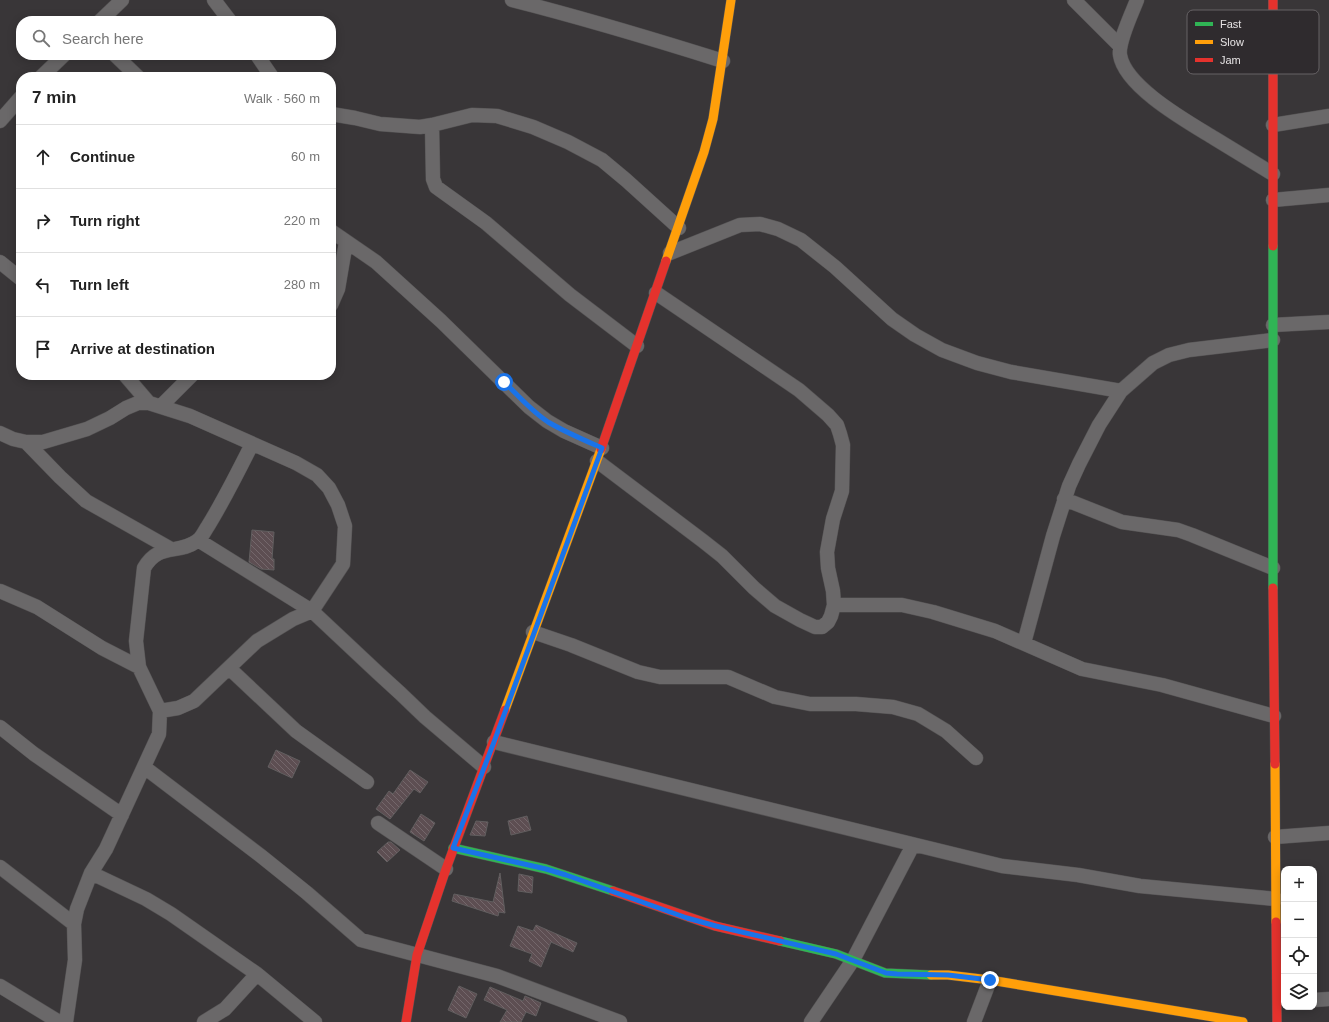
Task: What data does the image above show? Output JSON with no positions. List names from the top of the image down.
{
  "legend": ["Fast", "Slow", "Jam"],
  "page": {
    "search": "Search here",
    "heading": ["7 min", "Walk · 560 m"],
    "list": [
      ["Continue", "60 m"],
      ["Turn right", "220 m"],
      ["Turn left", "280 m"],
      "Arrive at destination"
    ],
    "map_buttons": ["+", "−"]
  }
}
